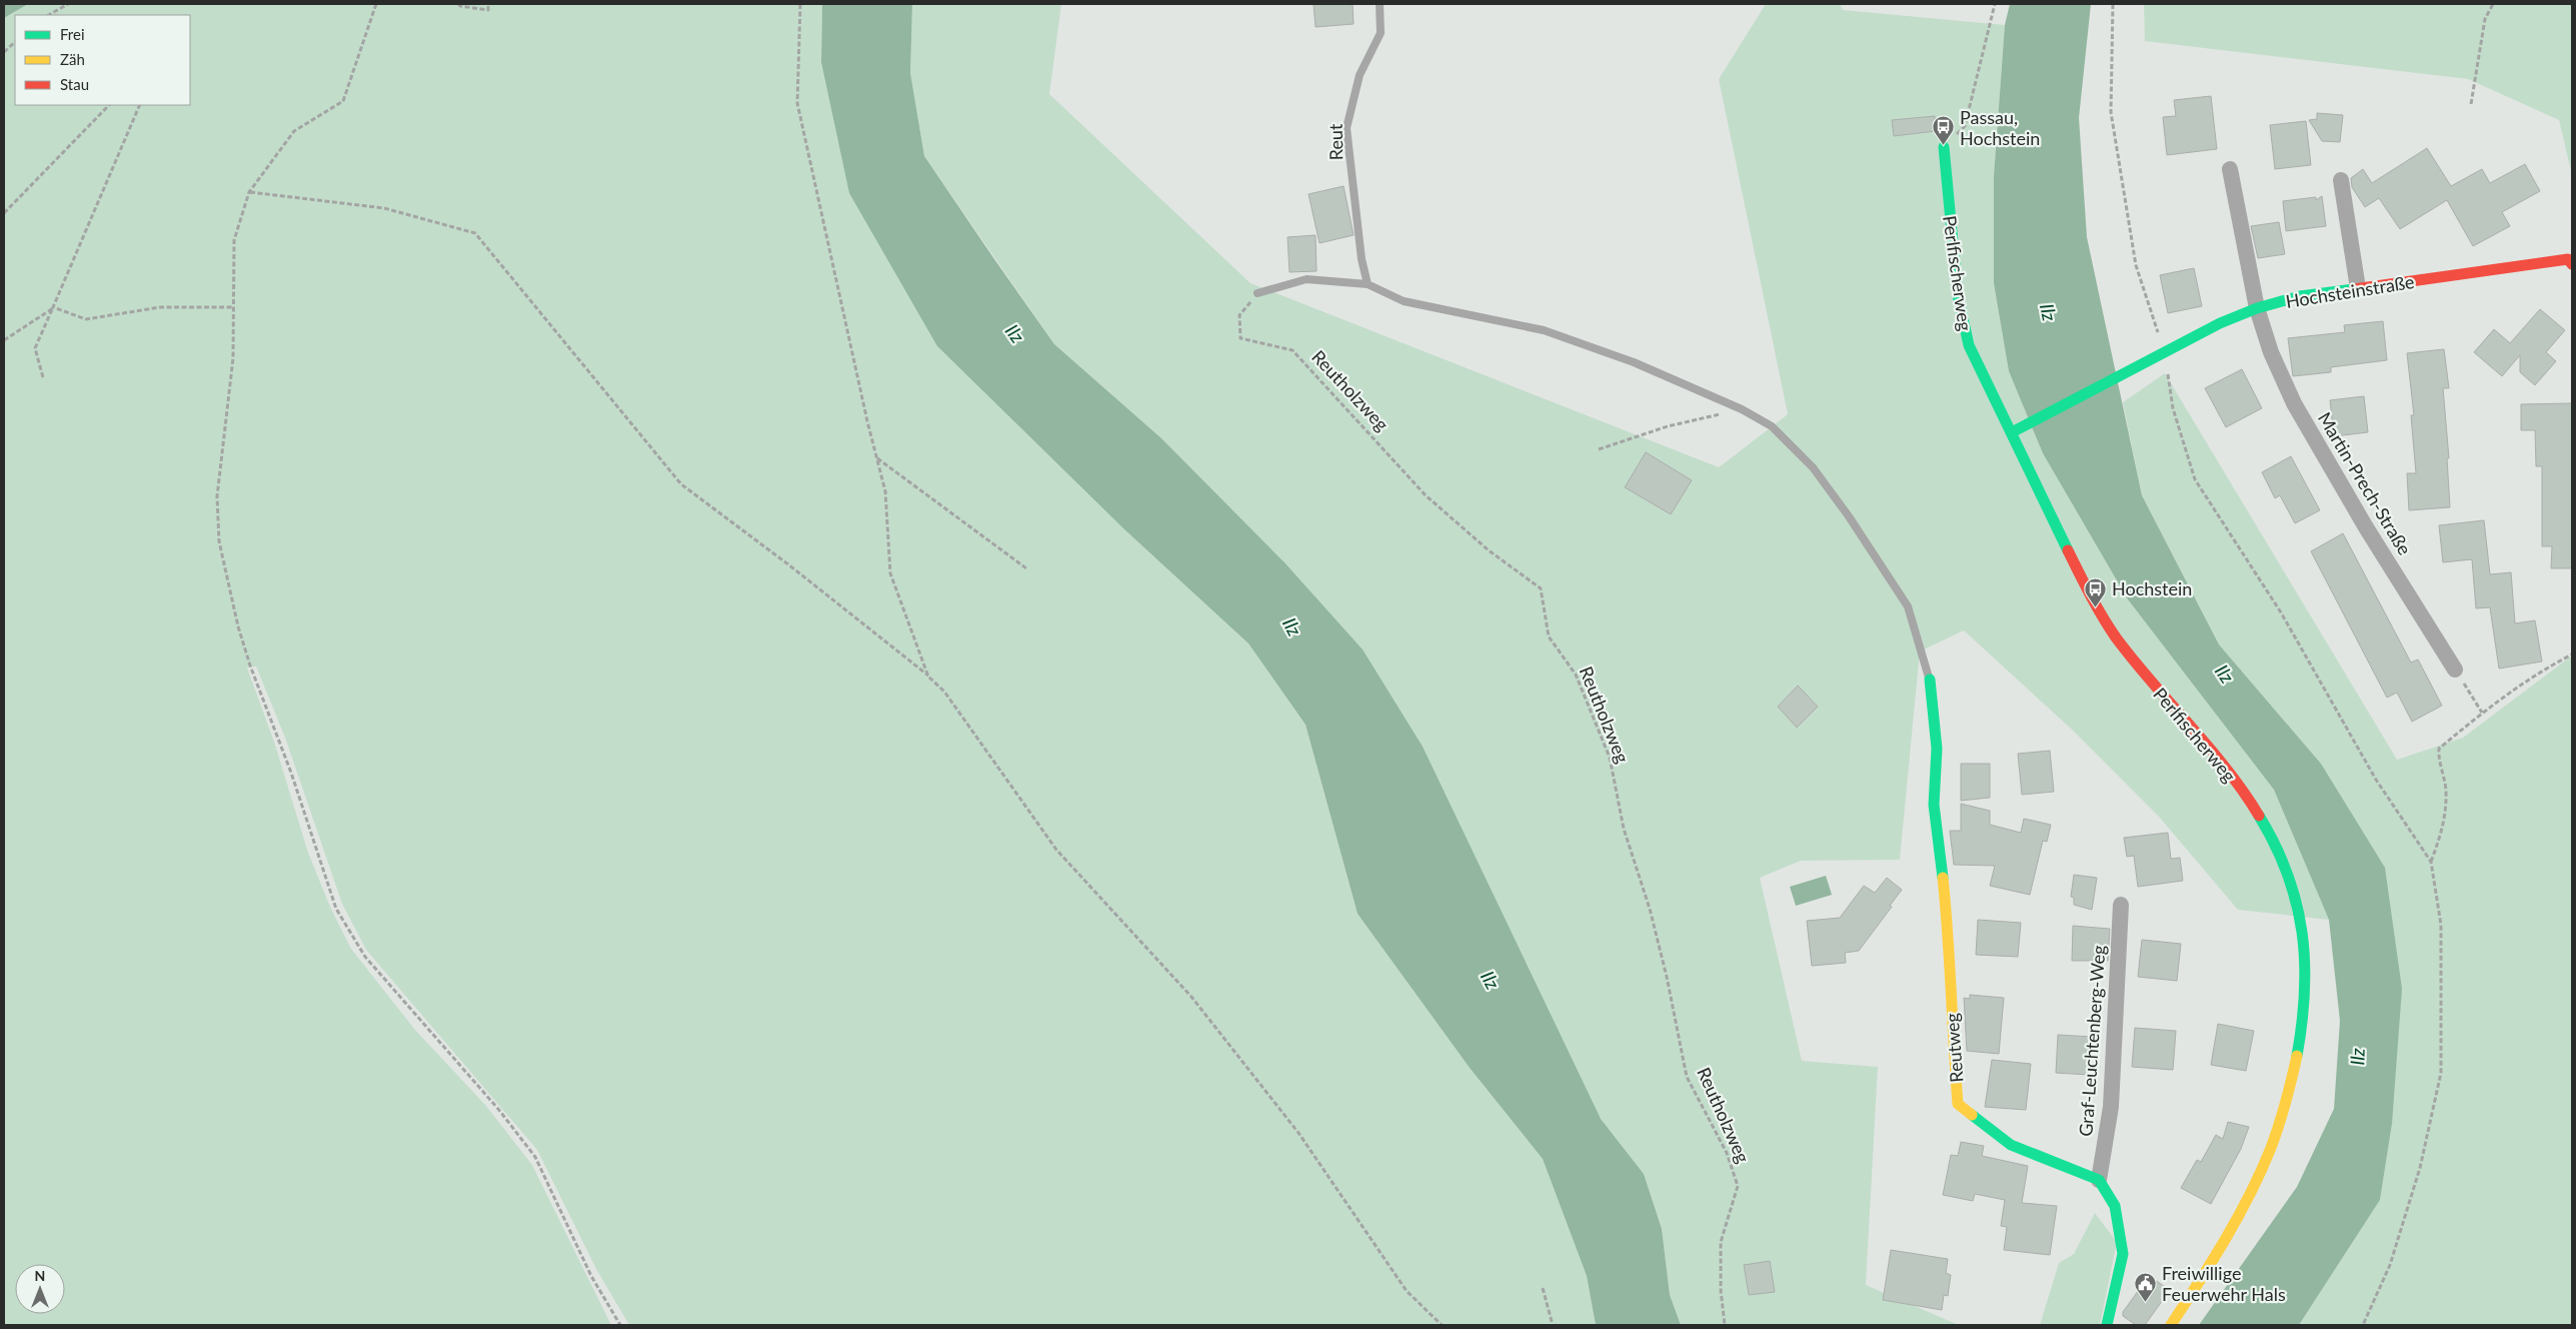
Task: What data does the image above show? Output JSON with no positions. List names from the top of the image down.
{
  "streets": {
    "street": [
      "Perlfischerweg",
      "Hochsteinstraße",
      "Martin-Prech-Straße",
      "Graf-Leuchtenberg-Weg",
      "Reutweg"
    ],
    "lane": ["Reut"],
    "path": ["Reutholzweg"]
  },
  "crossings": [
    ["Perlfischerweg", "Hochsteinstraße"],
    ["Hochsteinstraße", "Martin-Prech-Straße"],
    ["Graf-Leuchtenberg-Weg", "Reutweg"]
  ],
  "water": ["Ilz"],
  "places": {
    "bus stop": ["Passau, Hochstein", "Hochstein"],
    "public building": ["Freiwillige Feuerwehr Hals"]
  },
  "legend": ["Frei", "Zäh", "Stau"],
  "north": "top"
}
